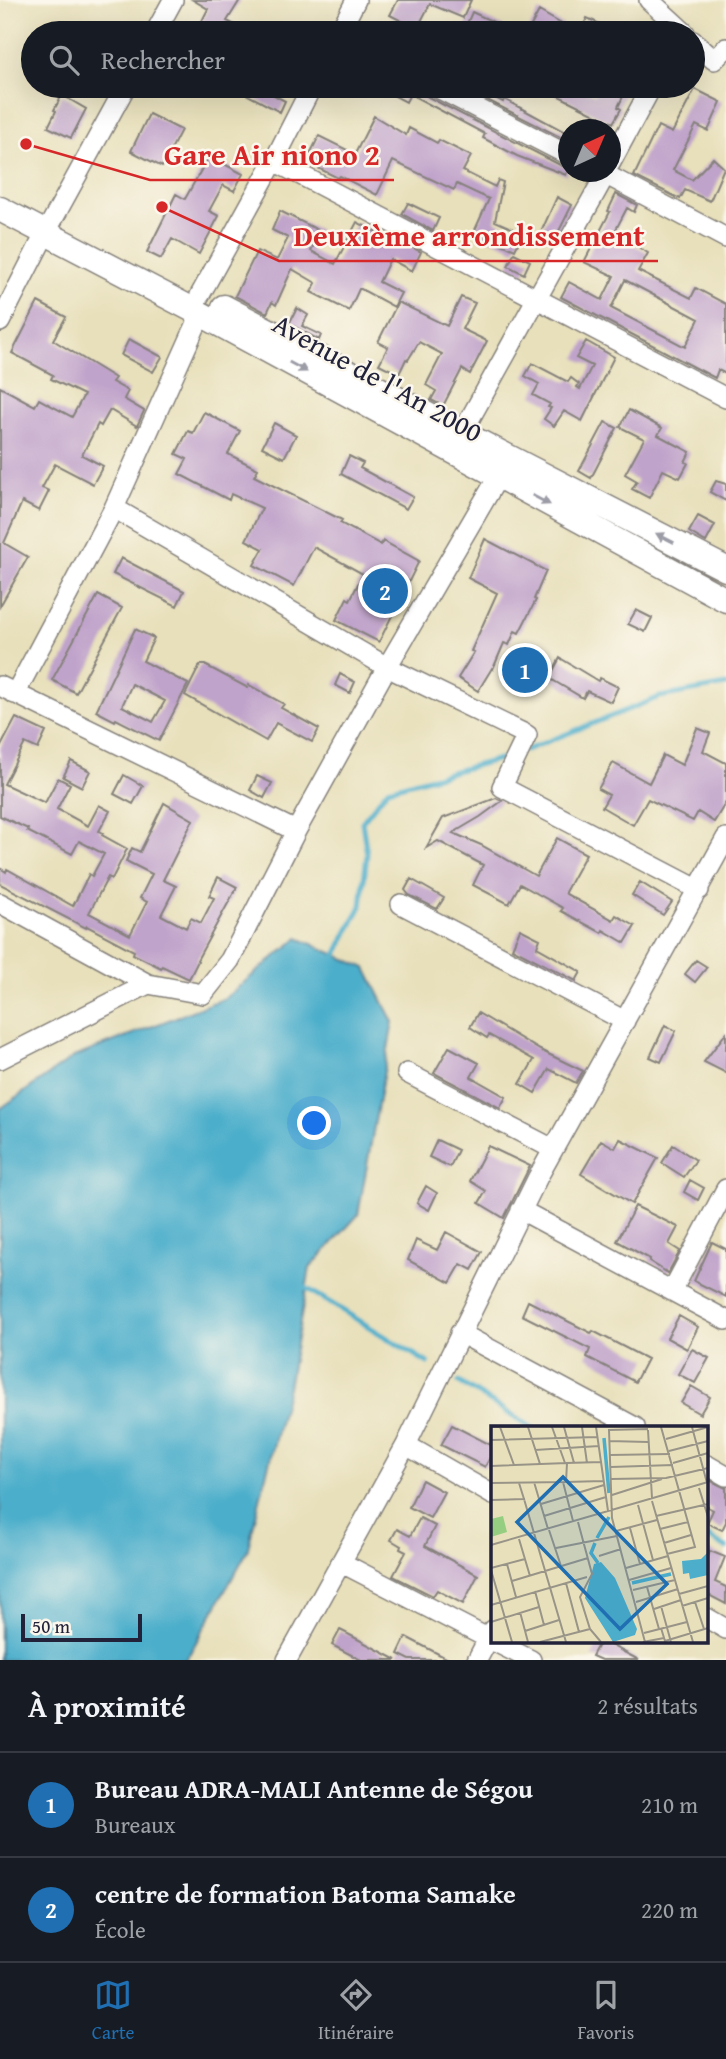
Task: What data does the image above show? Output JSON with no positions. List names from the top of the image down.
{
  "streets": {
    "main road": ["Avenue de l'An 2000"]
  },
  "places": ["Gare Air niono 2", "Deuxième arrondissement"],
  "scale_bar": "50 m",
  "north": "top right",
  "page": {
    "search": "Rechercher",
    "pins": ["2", "1"],
    "scale": "50 m",
    "heading": ["À proximité", "2 résultats"],
    "list": [
      {
        "mark": "1",
        "name": "Bureau ADRA-MALI Antenne de Ségou",
        "note": "Bureaux",
        "value": "210 m"
      },
      {
        "mark": "2",
        "name": "centre de formation Batoma Samake",
        "note": "École",
        "value": "220 m"
      }
    ],
    "nav": ["Carte", "Itinéraire", "Favoris"]
  }
}
